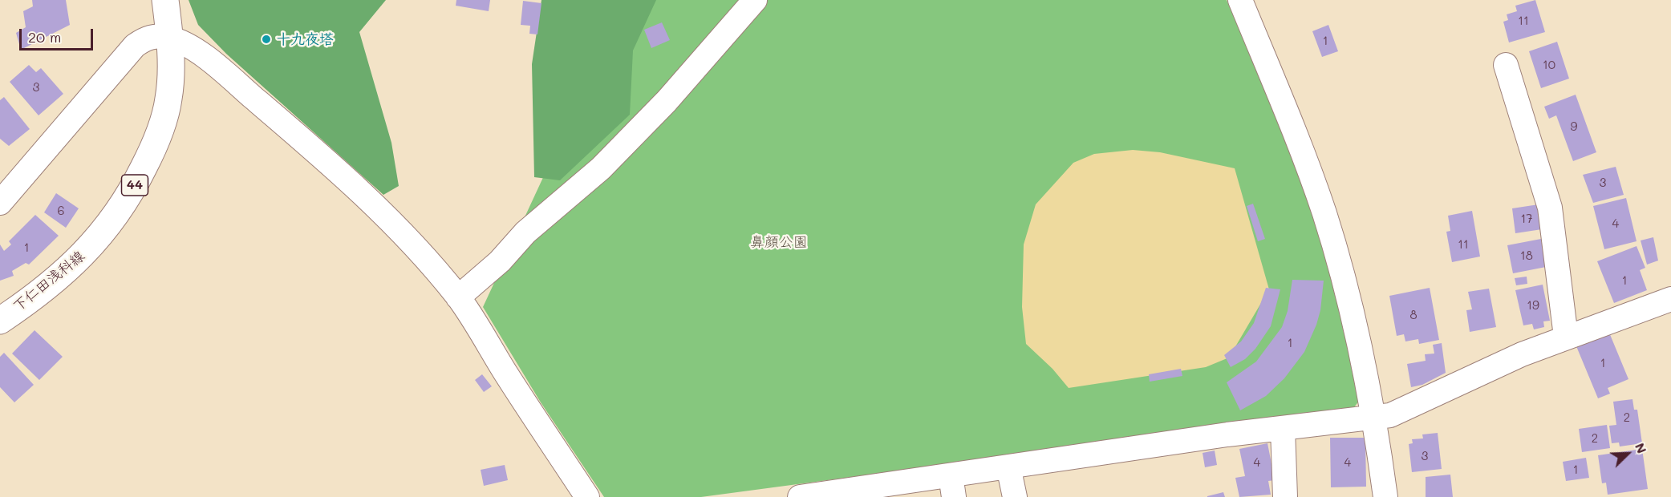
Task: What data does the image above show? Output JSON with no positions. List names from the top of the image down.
{
  "streets": {
    "main road": ["44", "下仁田浅科線"]
  },
  "parks": ["鼻顔公園"],
  "places": ["十九夜塔"],
  "house_numbers": [
    "11",
    "1",
    "10",
    "3",
    "9",
    "3",
    "6",
    "17",
    "4",
    "11",
    "1",
    "18",
    "1",
    "19",
    "8",
    "1",
    "1",
    "2",
    "2",
    "3",
    "4",
    "4",
    "1"
  ],
  "scale_bar": "20 m",
  "north": "top right"
}
